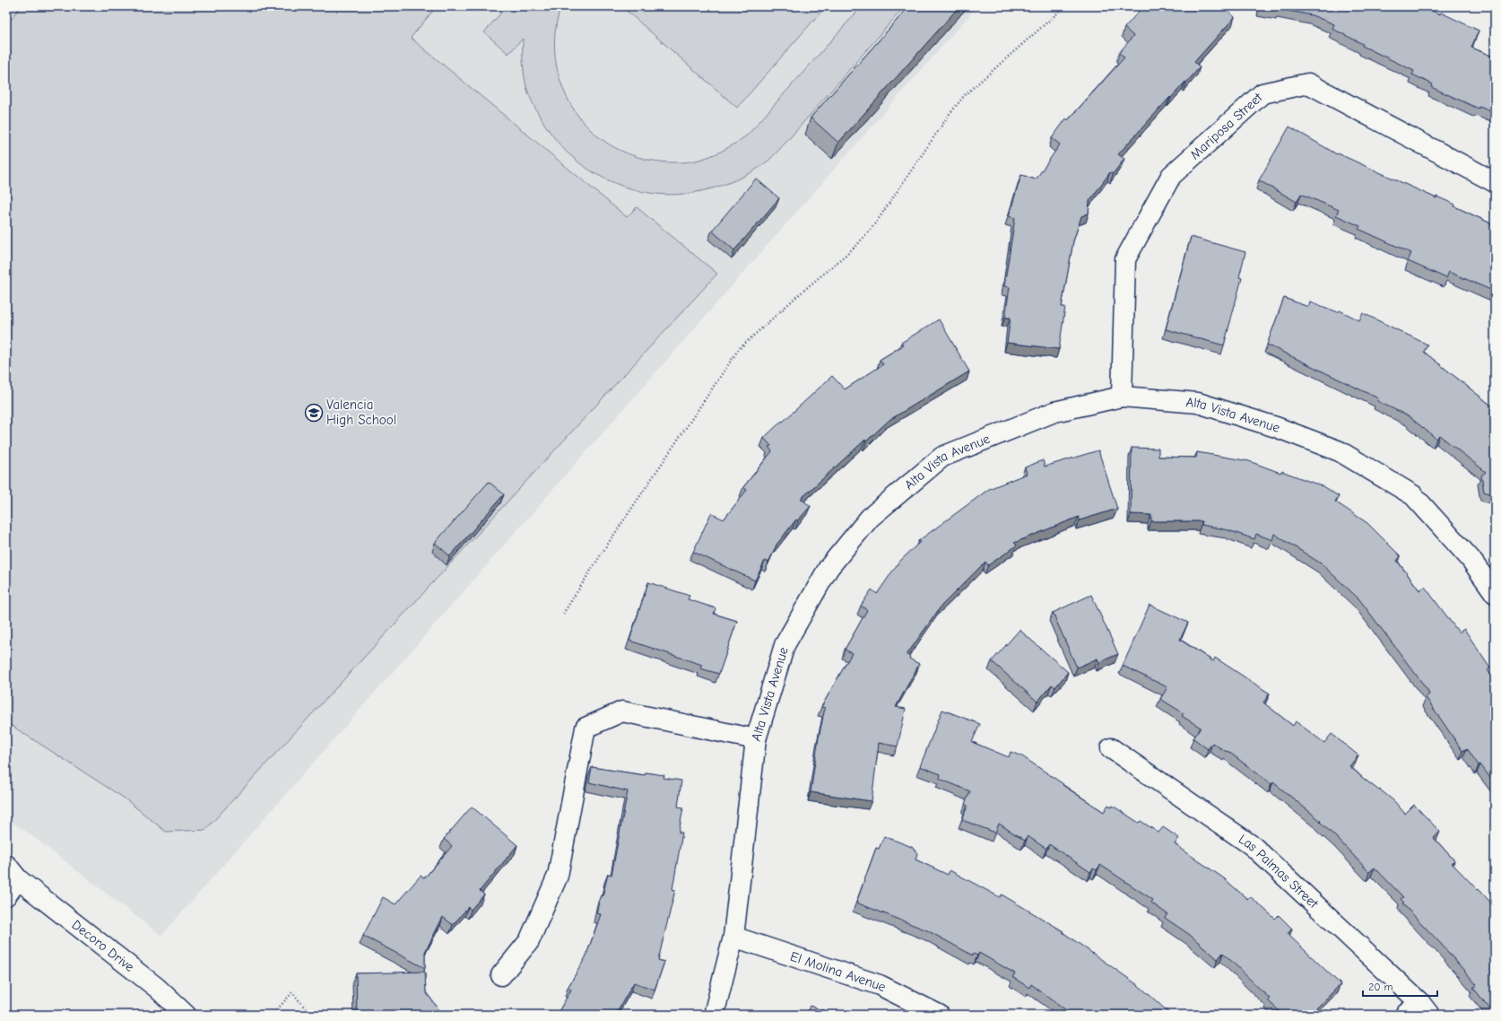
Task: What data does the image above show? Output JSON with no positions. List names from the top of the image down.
{
  "streets": {
    "street": [
      "Mariposa Street",
      "Alta Vista Avenue",
      "Las Palmas Street",
      "Decoro Drive",
      "El Molina Avenue"
    ]
  },
  "crossings": [
    ["Mariposa Street", "Alta Vista Avenue"],
    ["Alta Vista Avenue", "El Molina Avenue"]
  ],
  "places": {
    "school or university": ["Valencia High School"]
  },
  "scale_bar": "20 m"
}
